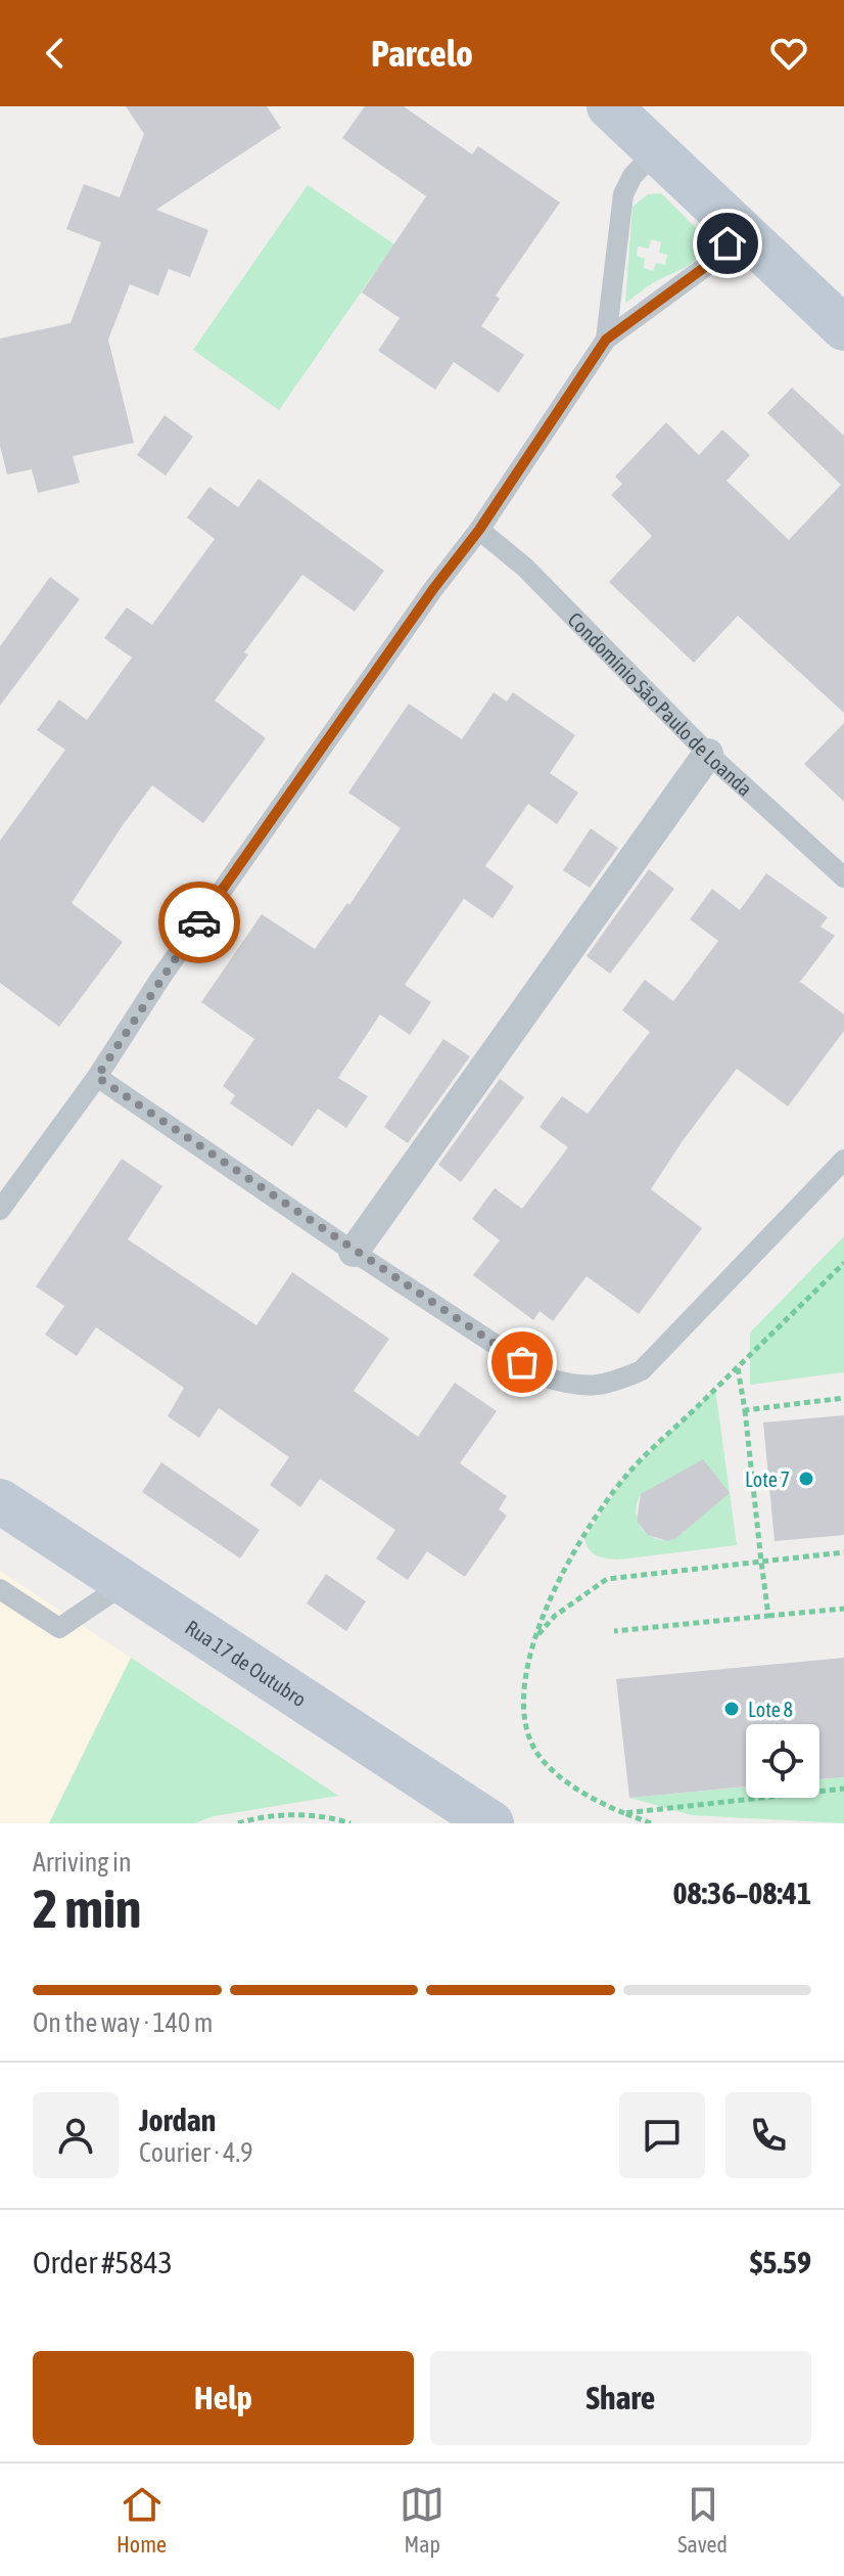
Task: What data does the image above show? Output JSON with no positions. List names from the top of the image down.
{
  "streets": {
    "main road": ["Rua 17 de Outubro"],
    "lane": ["Condomínio São Paulo de Loanda"]
  },
  "places": ["Lote 7", "Lote 8"],
  "page": {
    "header": "Parcelo",
    "heading": ["2 min", "Arriving in", "08:36–08:41"],
    "panel": [
      "Jordan",
      "Courier · 4.9",
      "Order #5843",
      "$5.59"
    ],
    "bar": "On the way · 140 m",
    "buttons": ["Help", "Share"],
    "tabs": ["Home", "Map", "Saved"]
  }
}
